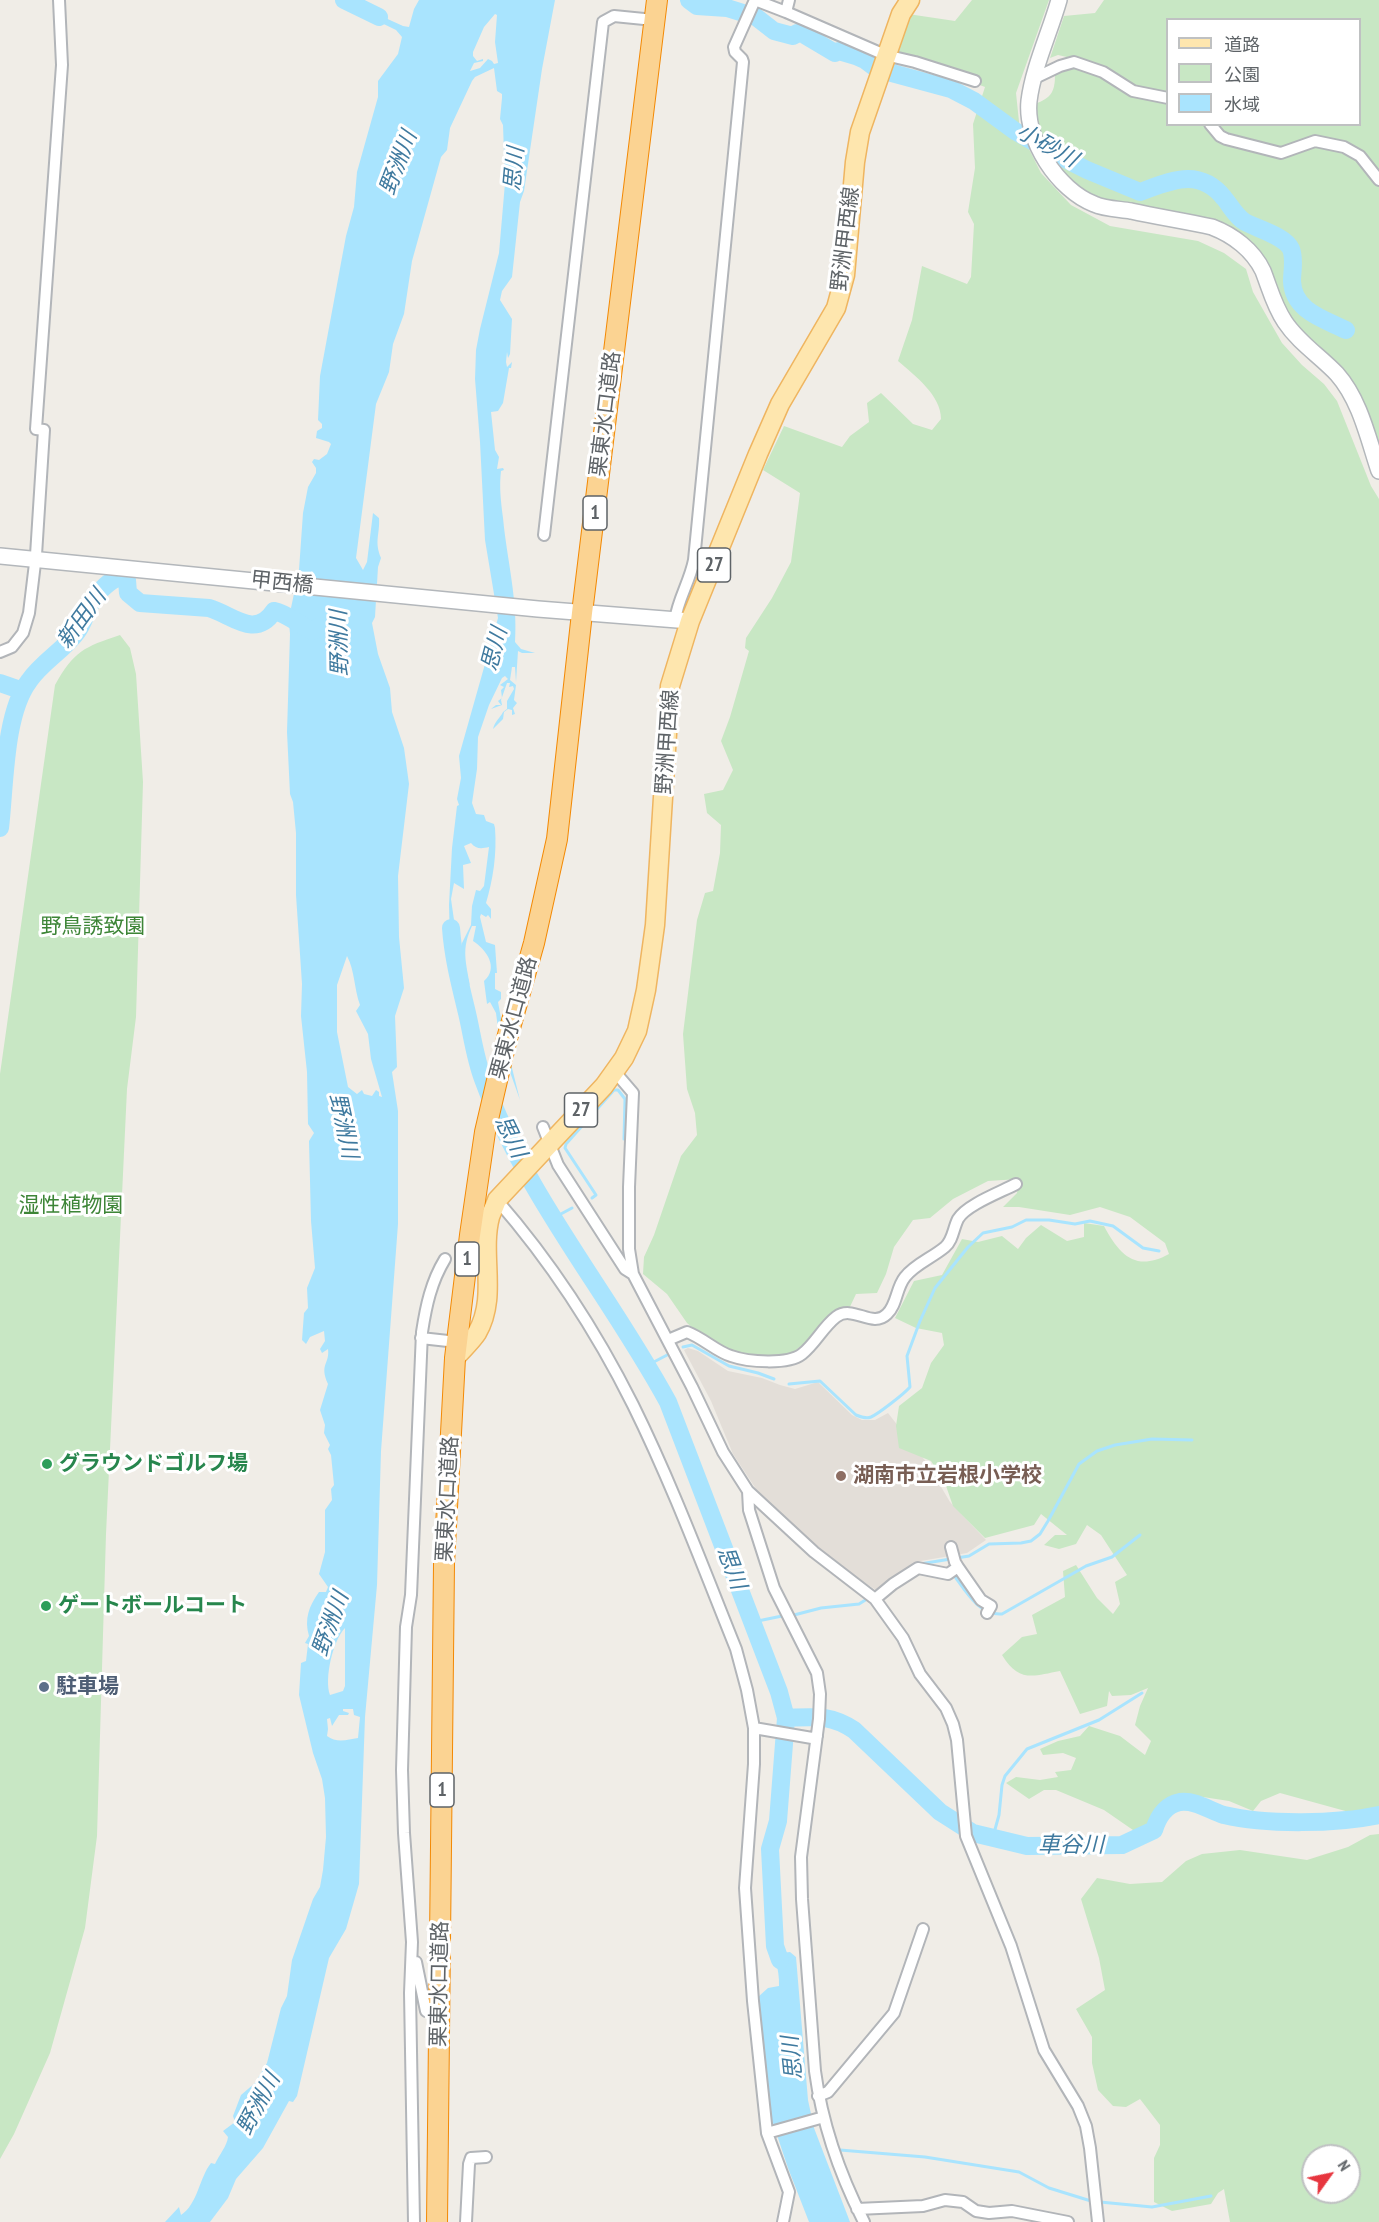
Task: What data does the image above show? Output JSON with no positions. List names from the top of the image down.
{
  "streets": {
    "highway": ["栗東水口道路", "1"],
    "main road": ["野洲甲西線", "27"],
    "street": ["甲西橋"]
  },
  "crossings": [
    ["野洲甲西線", "栗東水口道路"],
    ["野洲甲西線", "甲西橋"],
    ["栗東水口道路", "甲西橋"]
  ],
  "water": [
    "小砂川",
    "野洲川",
    "思川",
    "新田川",
    "車谷川"
  ],
  "parks": ["野鳥誘致園", "湿性植物園"],
  "places": [
    "グラウンドゴルフ場",
    "湖南市立岩根小学校",
    "ゲートボールコート",
    "駐車場"
  ],
  "legend": ["道路", "公園", "水域"],
  "north": "top right"
}
